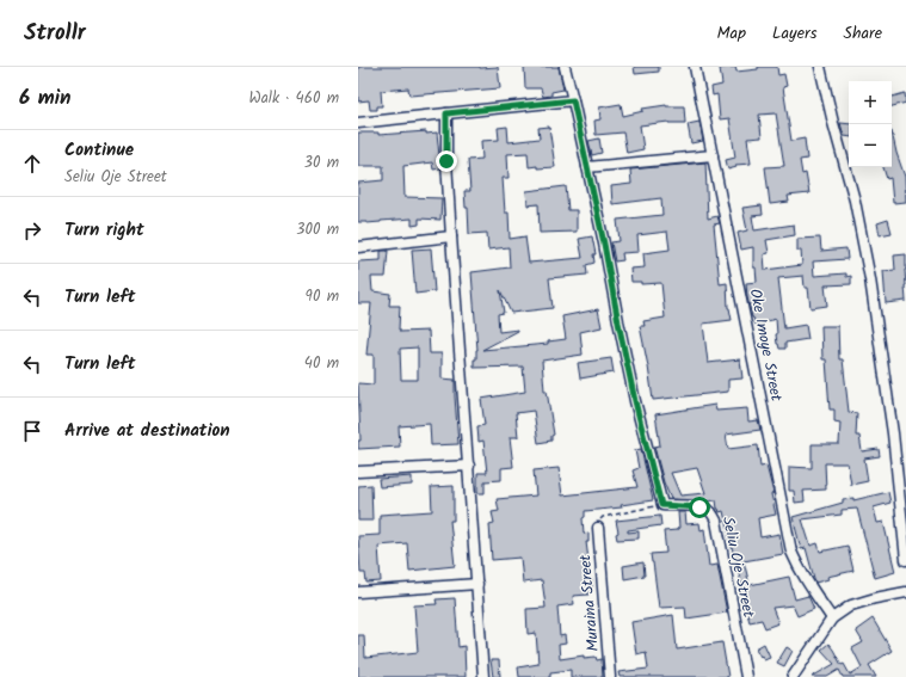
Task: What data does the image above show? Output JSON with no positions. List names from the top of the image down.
{
  "streets": {
    "street": ["Oke Imoye Street", "Seliu Oje Street", "Muraina Street"]
  },
  "page": {
    "header": "Strollr",
    "nav": ["Map", "Layers", "Share"],
    "heading": ["6 min", "Walk · 460 m"],
    "map_buttons": ["+", "−"],
    "list": [
      ["Continue", "Seliu Oje Street", "30 m"],
      ["Turn right", "300 m"],
      ["Turn left", "90 m"],
      ["Turn left", "40 m"],
      "Arrive at destination"
    ]
  }
}
